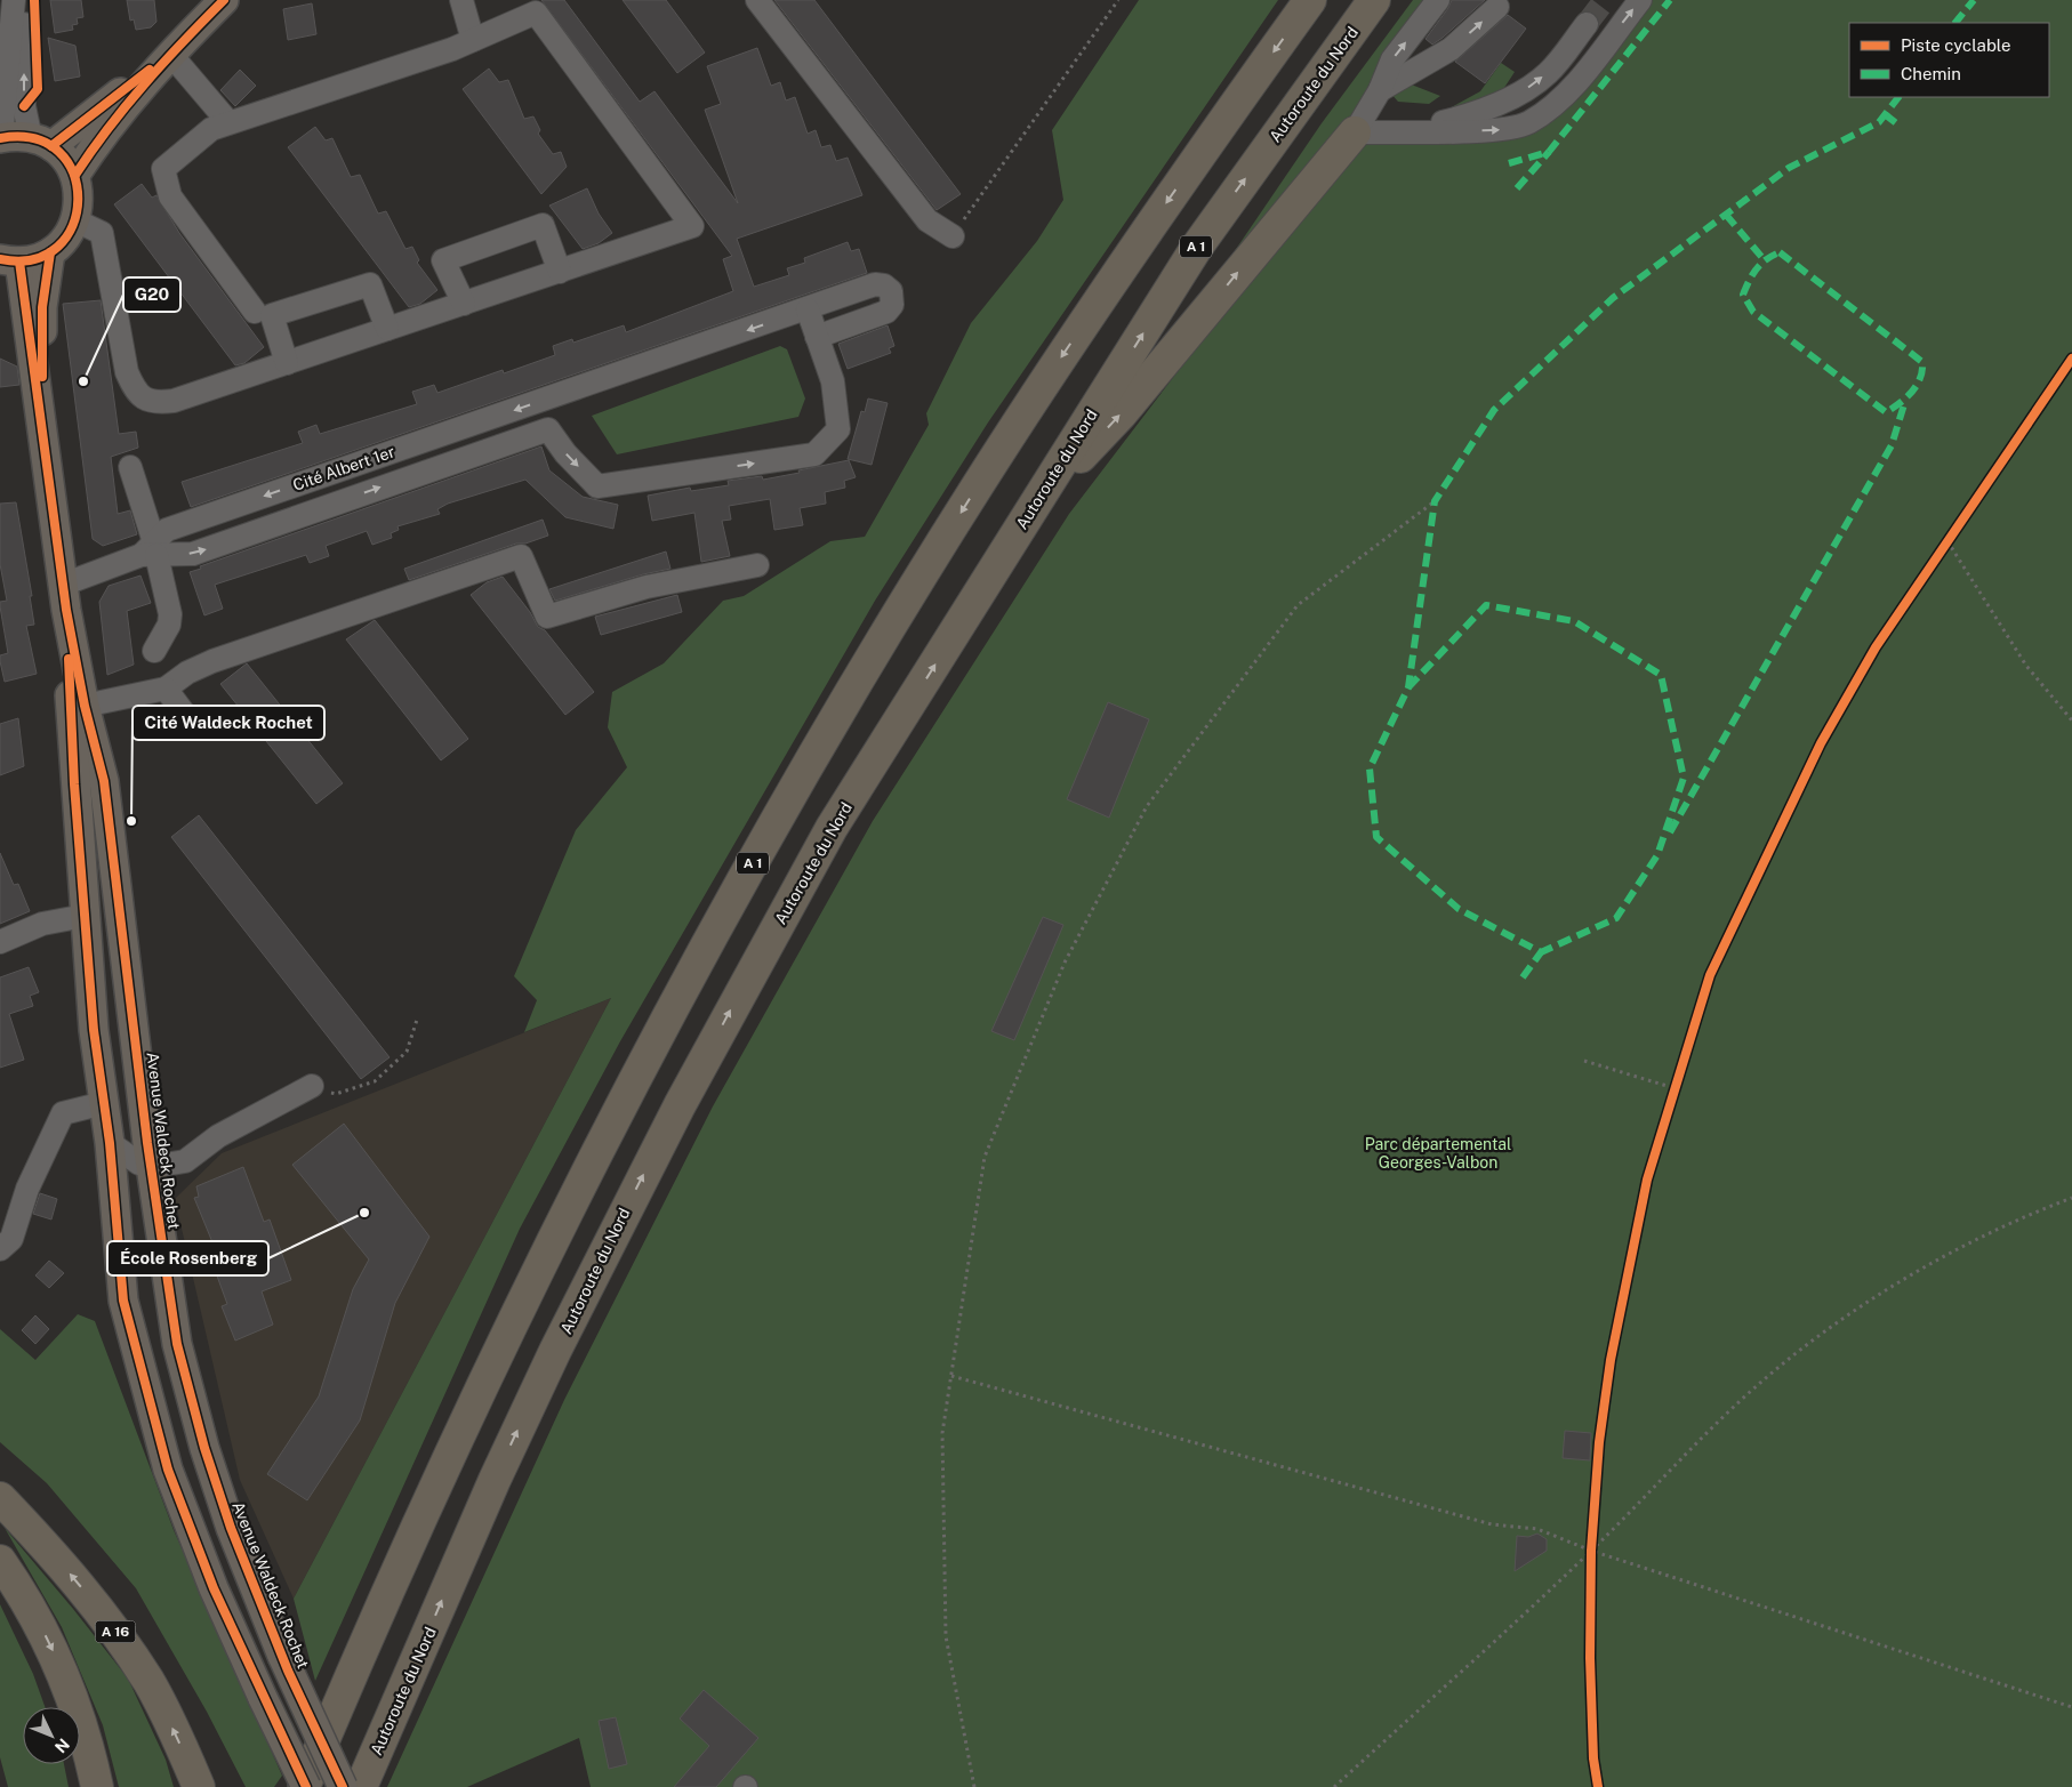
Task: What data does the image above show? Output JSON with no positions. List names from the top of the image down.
{
  "streets": {
    "highway": ["Autoroute du Nord", "A 1", "A 16"],
    "main road": ["Avenue Waldeck Rochet"],
    "street": ["Cité Albert 1er"]
  },
  "crossings": [
    ["A 1", "Avenue Waldeck Rochet"],
    ["Cité Albert 1er", "Avenue Waldeck Rochet"]
  ],
  "parks": ["Parc départemental Georges-Valbon"],
  "places": ["G20", "Cité Waldeck Rochet", "École Rosenberg"],
  "legend": ["Piste cyclable", "Chemin"],
  "north": "bottom right"
}
